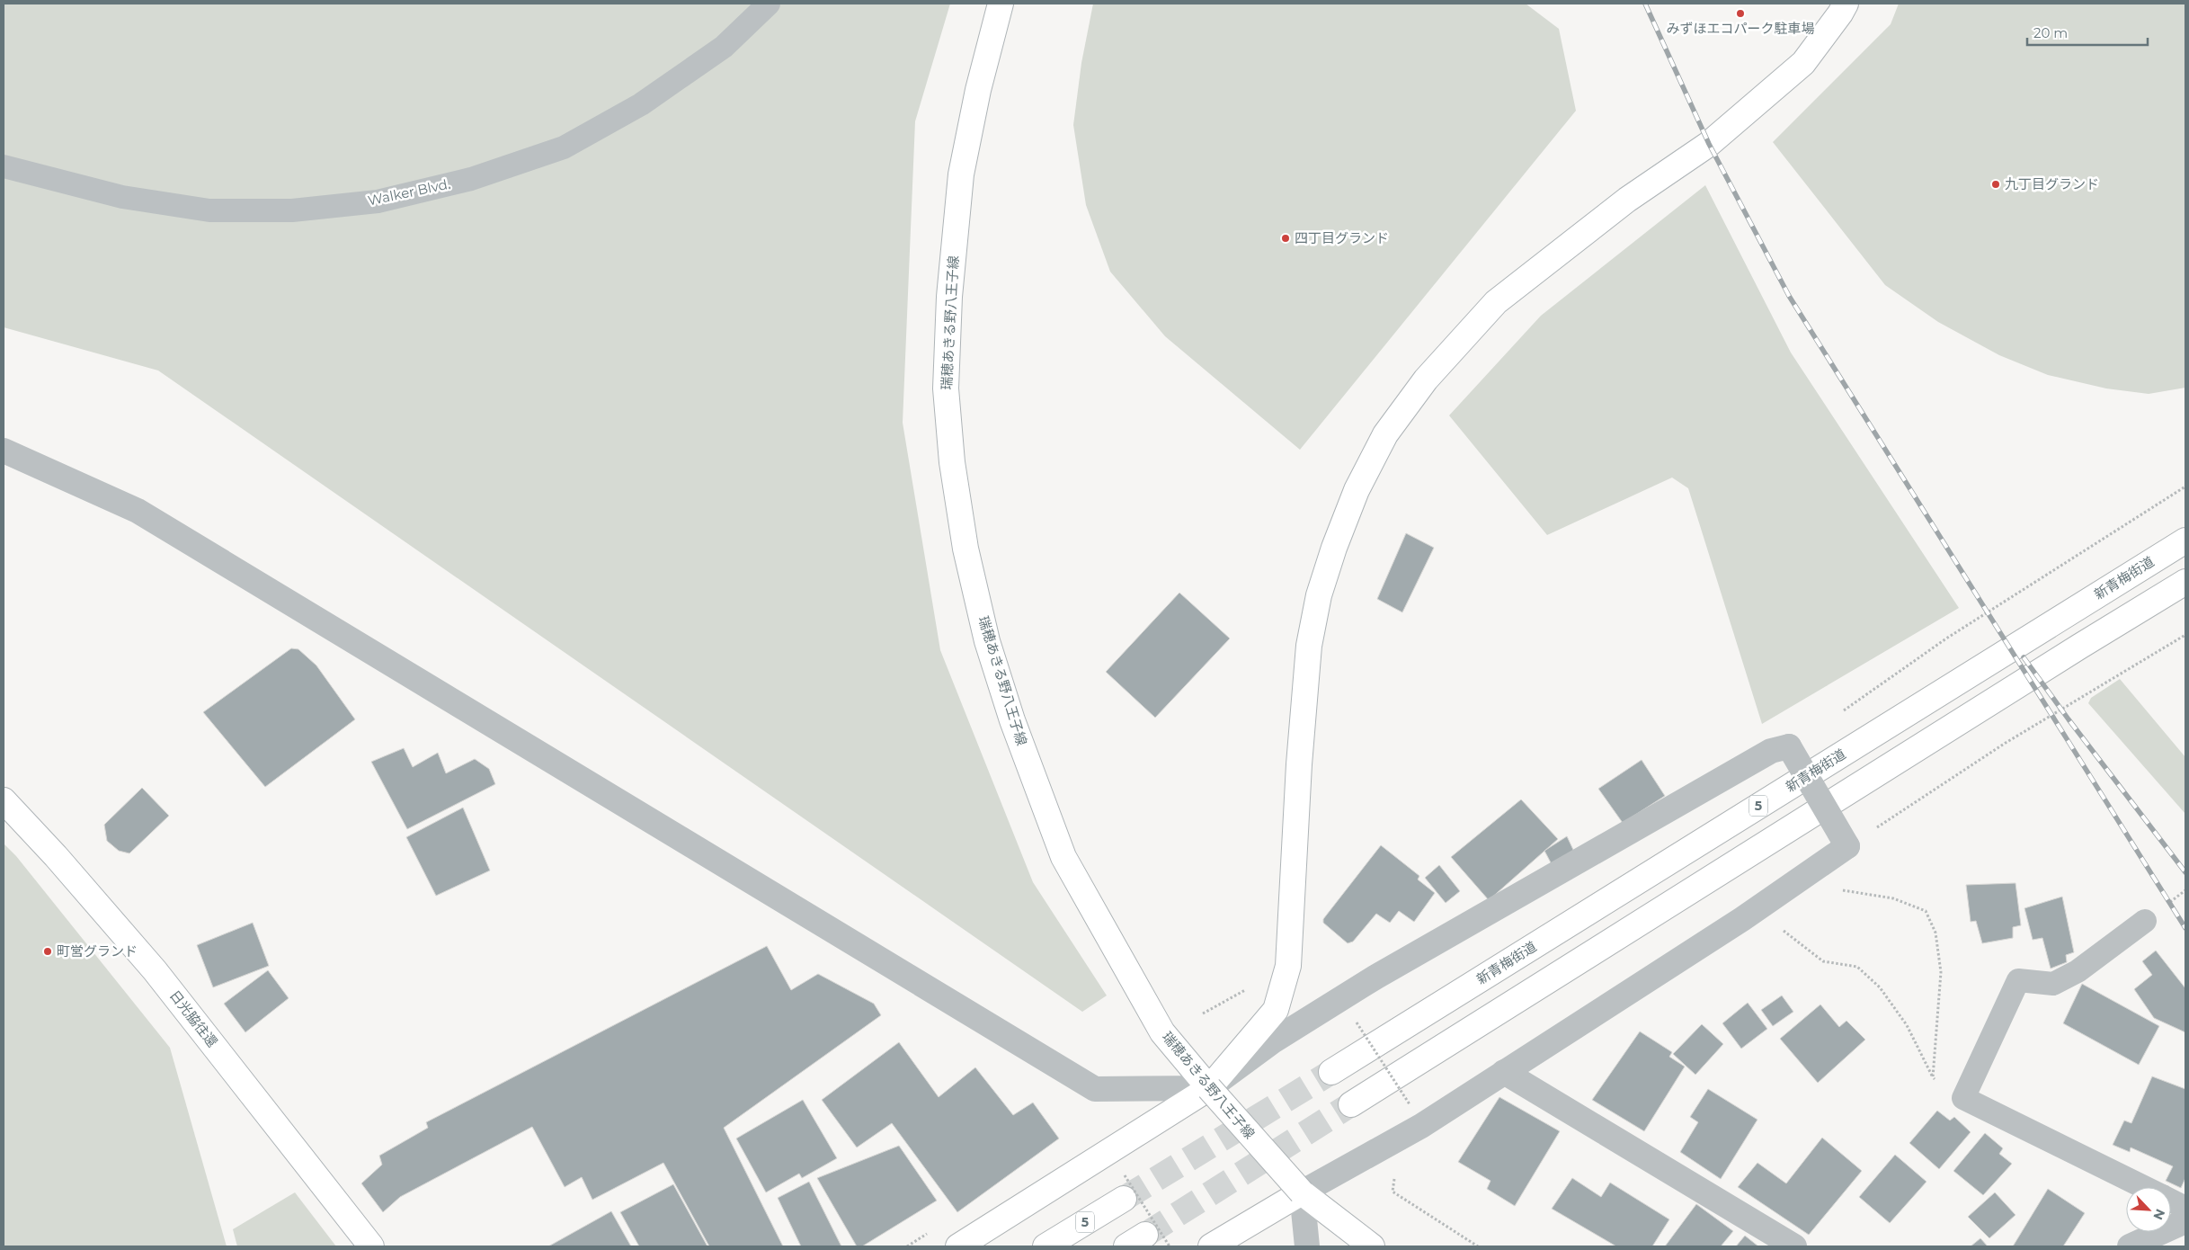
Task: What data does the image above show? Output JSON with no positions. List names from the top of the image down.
{
  "streets": {
    "main road": [
      "瑞穂あきる野八王子線",
      "新青梅街道",
      "5",
      "日光脇往還"
    ],
    "lane": ["Walker Blvd."]
  },
  "places": [
    "みずほエコパーク駐車場",
    "九丁目グランド",
    "四丁目グランド",
    "町営グランド"
  ],
  "scale_bar": "20 m",
  "north": "bottom right"
}
